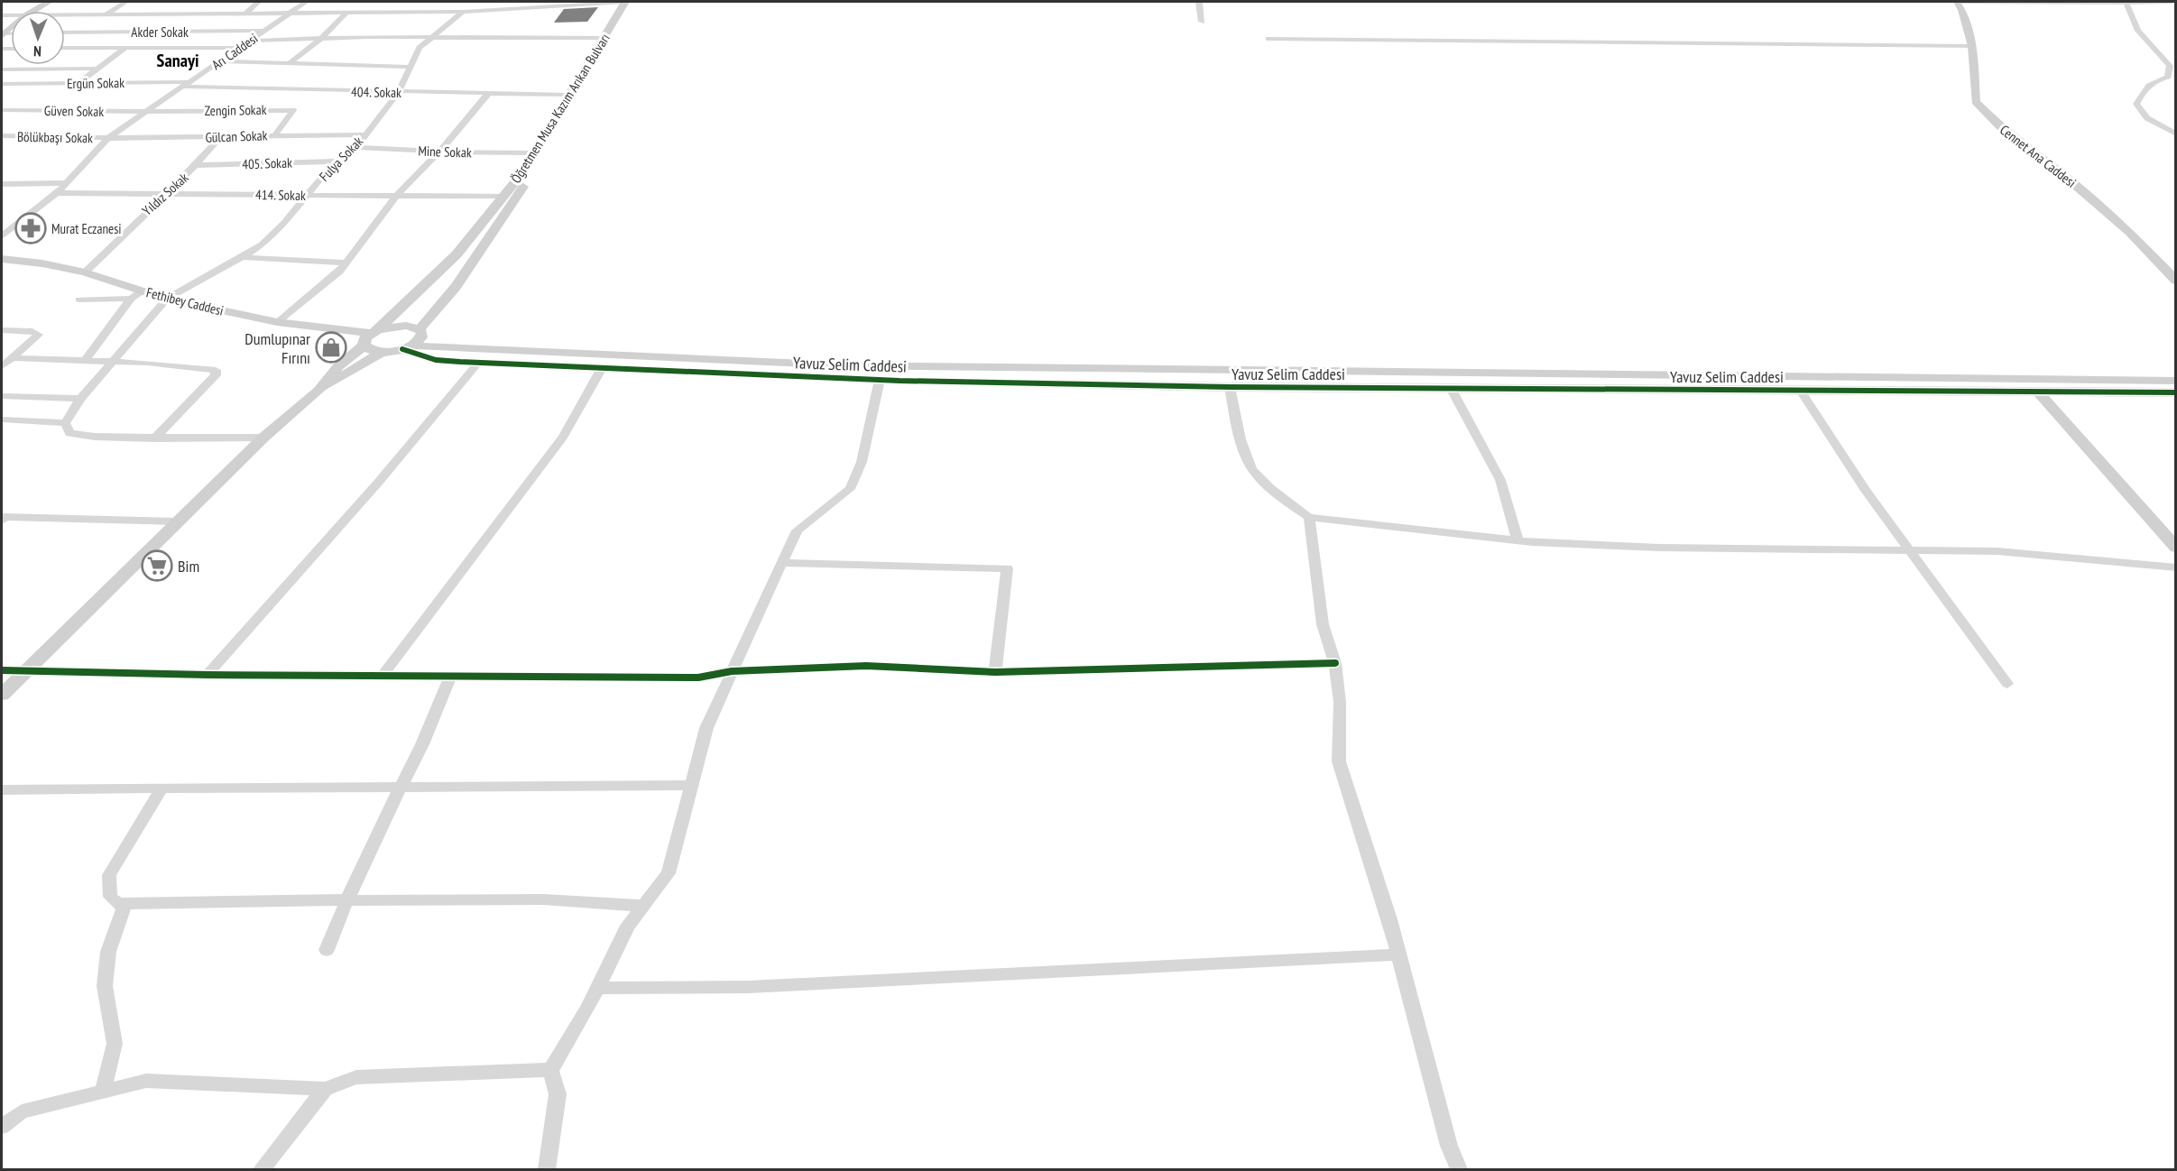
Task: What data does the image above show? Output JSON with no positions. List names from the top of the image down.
{
  "streets": {
    "street": [
      "Akder Sokak",
      "Arı Caddesi",
      "Ergün Sokak",
      "404. Sokak",
      "Öğretmen Musa Kazım Arıkan Bulvarı",
      "Zengin Sokak",
      "Güven Sokak",
      "Gülcan Sokak",
      "Bölükbaşı Sokak",
      "Mine Sokak",
      "Cennet Ana Caddesi",
      "Fulya Sokak",
      "405. Sokak",
      "Yıldız Sokak",
      "414. Sokak",
      "Fethibey Caddesi",
      "Yavuz Selim Caddesi"
    ]
  },
  "crossings": [
    ["Akder Sokak", "Arı Caddesi"],
    ["Arı Caddesi", "Ergün Sokak"],
    ["Arı Caddesi", "404. Sokak"],
    ["Arı Caddesi", "Zengin Sokak"],
    ["Arı Caddesi", "Güven Sokak"],
    ["Arı Caddesi", "Gülcan Sokak"],
    ["Arı Caddesi", "Bölükbaşı Sokak"],
    ["Arı Caddesi", "414. Sokak"],
    ["Ergün Sokak", "404. Sokak"],
    ["404. Sokak", "Öğretmen Musa Kazım Arıkan Bulvarı"],
    ["404. Sokak", "Fulya Sokak"],
    ["Öğretmen Musa Kazım Arıkan Bulvarı", "Mine Sokak"],
    ["Öğretmen Musa Kazım Arıkan Bulvarı", "414. Sokak"],
    ["Öğretmen Musa Kazım Arıkan Bulvarı", "Fethibey Caddesi"],
    ["Öğretmen Musa Kazım Arıkan Bulvarı", "Yavuz Selim Caddesi"],
    ["Zengin Sokak", "Güven Sokak"],
    ["Zengin Sokak", "Gülcan Sokak"],
    ["Gülcan Sokak", "Bölükbaşı Sokak"],
    ["Gülcan Sokak", "Fulya Sokak"],
    ["Gülcan Sokak", "Yıldız Sokak"],
    ["Mine Sokak", "Fulya Sokak"],
    ["Fulya Sokak", "405. Sokak"],
    ["Fulya Sokak", "414. Sokak"],
    ["Fulya Sokak", "Fethibey Caddesi"],
    ["405. Sokak", "Yıldız Sokak"],
    ["Yıldız Sokak", "414. Sokak"],
    ["Yıldız Sokak", "Fethibey Caddesi"]
  ],
  "districts": ["Sanayi"],
  "places": {
    "pharmacy": ["Murat Eczanesi"],
    "shop": ["Dumlupınar Fırını"],
    "supermarket": ["Bim"]
  },
  "north": "bottom"
}
